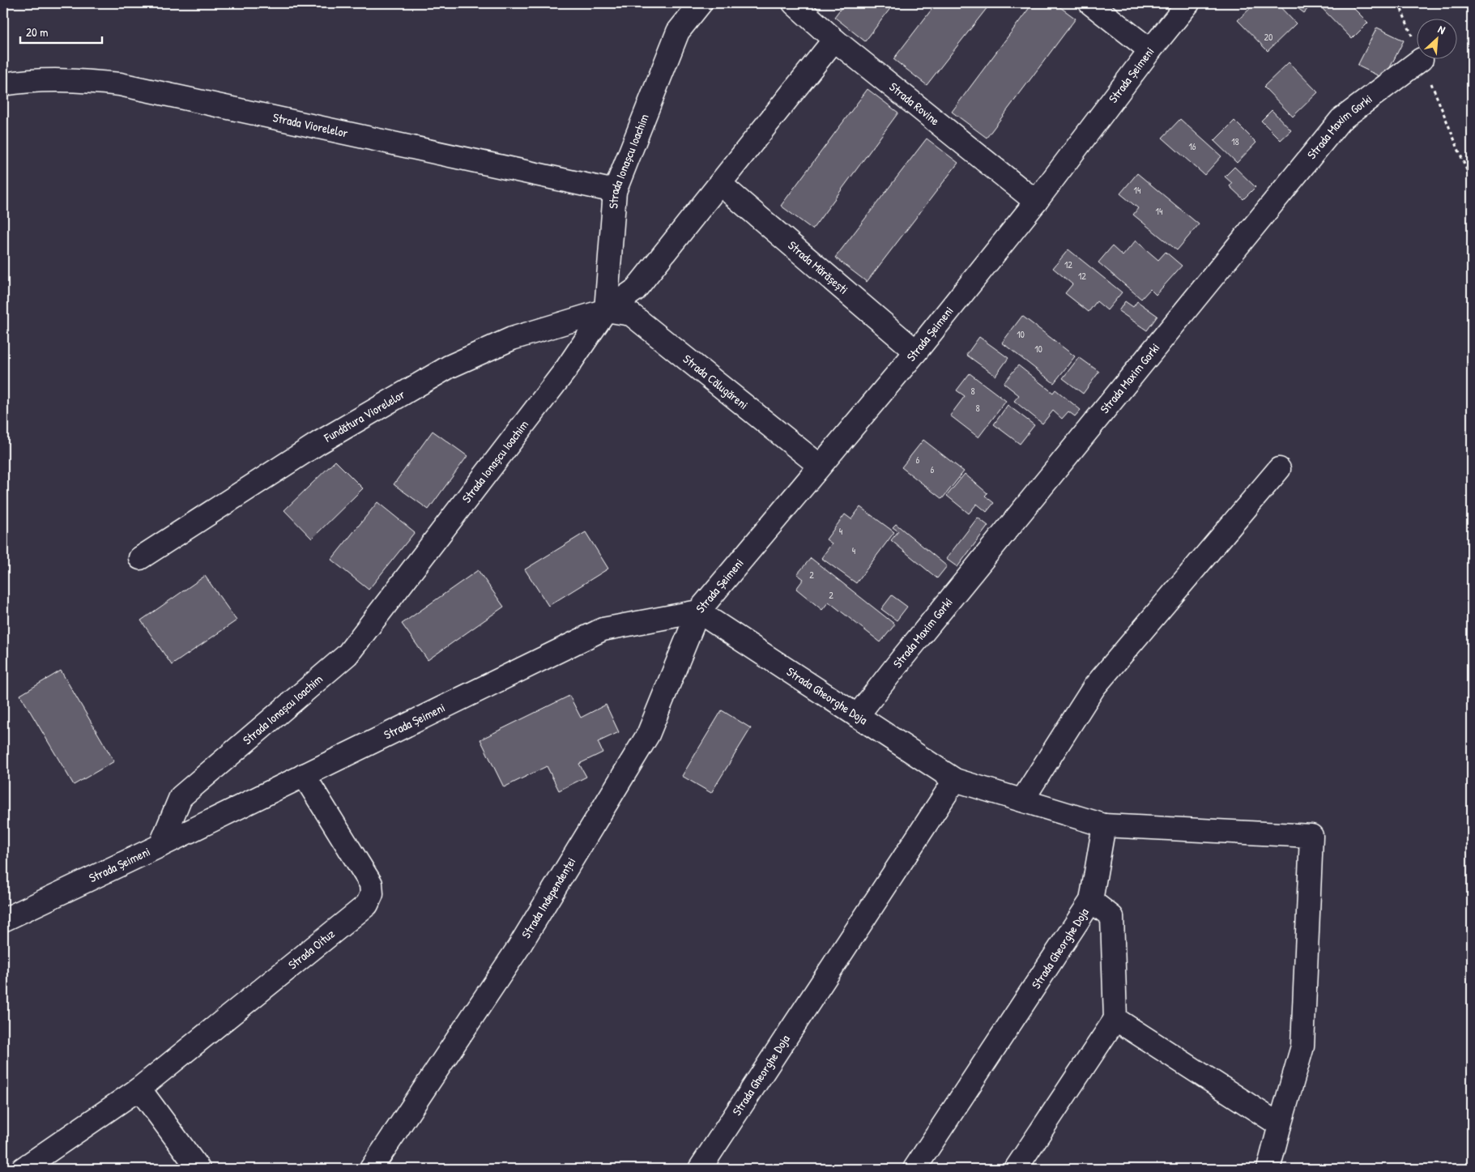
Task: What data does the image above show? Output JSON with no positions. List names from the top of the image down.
{
  "streets": {
    "street": [
      "Strada Șeimeni",
      "Strada Rovine",
      "Strada Viorelelor",
      "Strada Maxim Gorki",
      "Strada Ionașcu Ioachim",
      "Strada Mărășești",
      "Strada Călugăreni",
      "Fundătura Viorelelor",
      "Strada Gheorghe Doja",
      "Strada Independenței",
      "Strada Oituz"
    ]
  },
  "crossings": [
    ["Strada Șeimeni", "Strada Rovine"],
    ["Strada Șeimeni", "Strada Ionașcu Ioachim"],
    ["Strada Șeimeni", "Strada Mărășești"],
    ["Strada Șeimeni", "Strada Călugăreni"],
    ["Strada Șeimeni", "Strada Gheorghe Doja"],
    ["Strada Șeimeni", "Strada Independenței"],
    ["Strada Șeimeni", "Strada Oituz"],
    ["Strada Viorelelor", "Strada Ionașcu Ioachim"],
    ["Strada Maxim Gorki", "Strada Gheorghe Doja"],
    ["Strada Ionașcu Ioachim", "Strada Călugăreni"],
    ["Strada Ionașcu Ioachim", "Fundătura Viorelelor"],
    ["Strada Călugăreni", "Fundătura Viorelelor"],
    ["Strada Gheorghe Doja", "Strada Independenței"]
  ],
  "house_numbers": [
    "20",
    "18",
    "16",
    "14",
    "14",
    "12",
    "12",
    "10",
    "10",
    "8",
    "8",
    "6",
    "6",
    "4",
    "4",
    "2",
    "2"
  ],
  "scale_bar": "20 m",
  "north": "top right"
}
